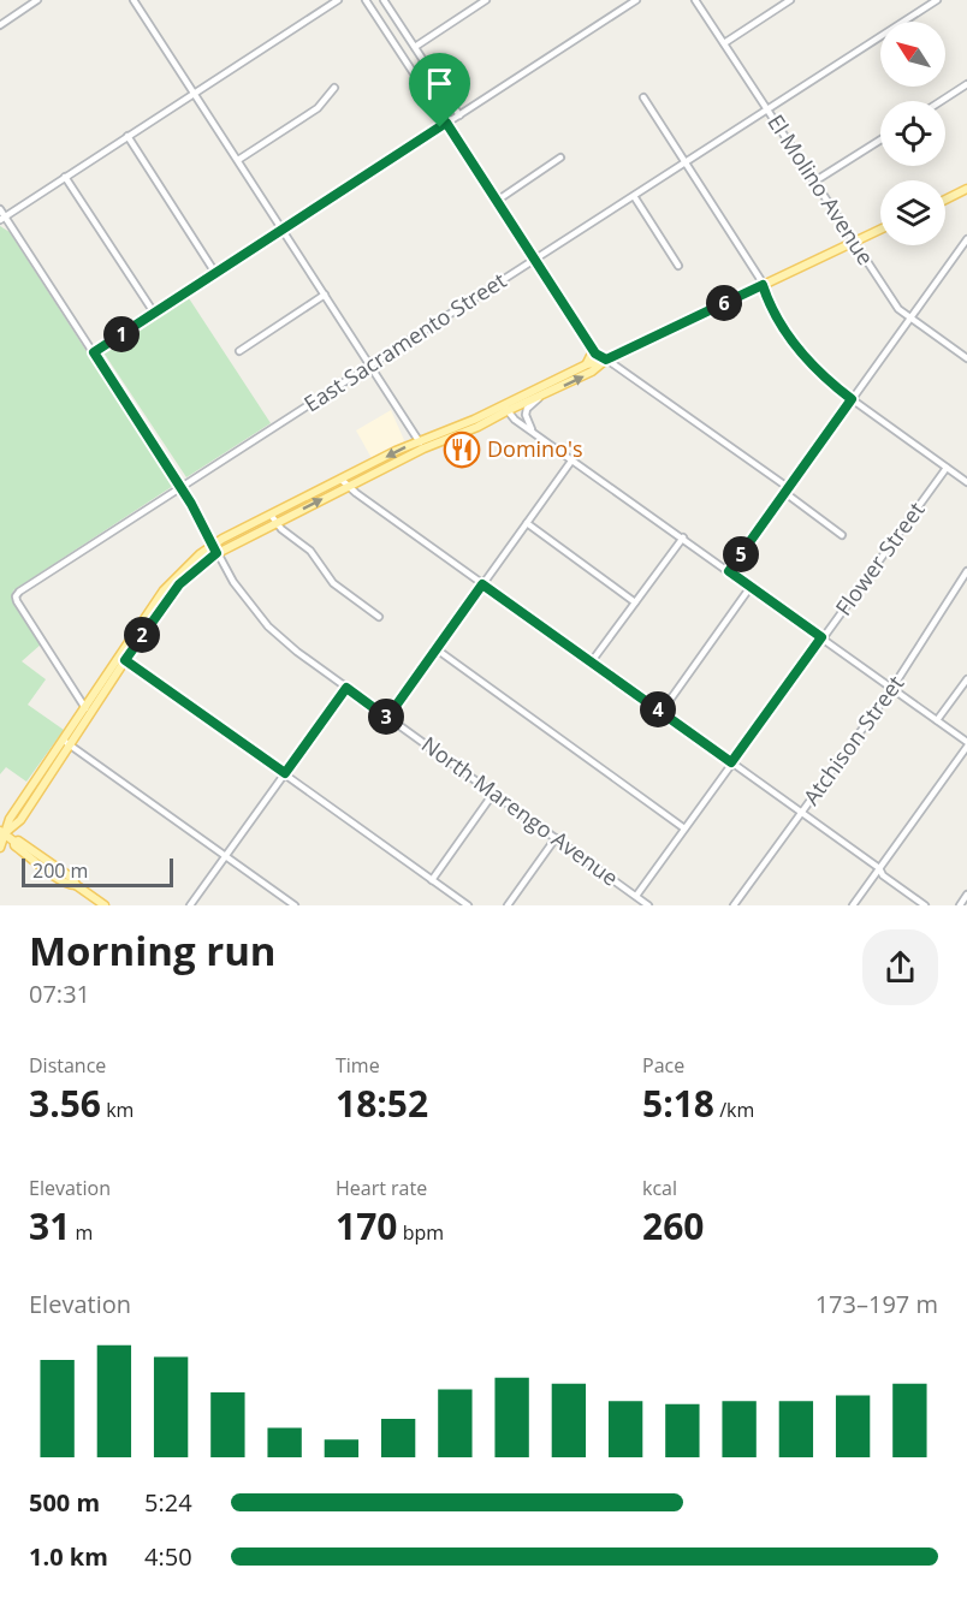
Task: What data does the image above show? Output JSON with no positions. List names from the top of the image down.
{
  "streets": {
    "street": [
      "El Molino Avenue",
      "East Sacramento Street",
      "Flower Street",
      "Atchison Street",
      "North Marengo Avenue"
    ]
  },
  "crossings": [
    ["El Molino Avenue", "East Sacramento Street"],
    ["East Sacramento Street", "North Marengo Avenue"],
    ["Flower Street", "North Marengo Avenue"]
  ],
  "places": {
    "restaurant": ["Domino's"]
  },
  "scale_bar": "200 m",
  "north": "top left",
  "page": {
    "pins": [
      "6",
      "1",
      "5",
      "2",
      "4",
      "3"
    ],
    "scale": "200 m",
    "heading": ["Morning run", "07:31"],
    "stats": [
      ["Distance", "3.56 km"],
      ["Time", "18:52"],
      ["Pace", "5:18 /km"],
      ["Elevation", "31 m"],
      ["Heart rate", "170 bpm"],
      ["kcal", "260"]
    ],
    "chart": ["Elevation", "173–197 m"],
    "list": [
      {
        "name": "500 m",
        "note": "5:24"
      },
      {
        "name": "1.0 km",
        "note": "4:50"
      }
    ]
  }
}
